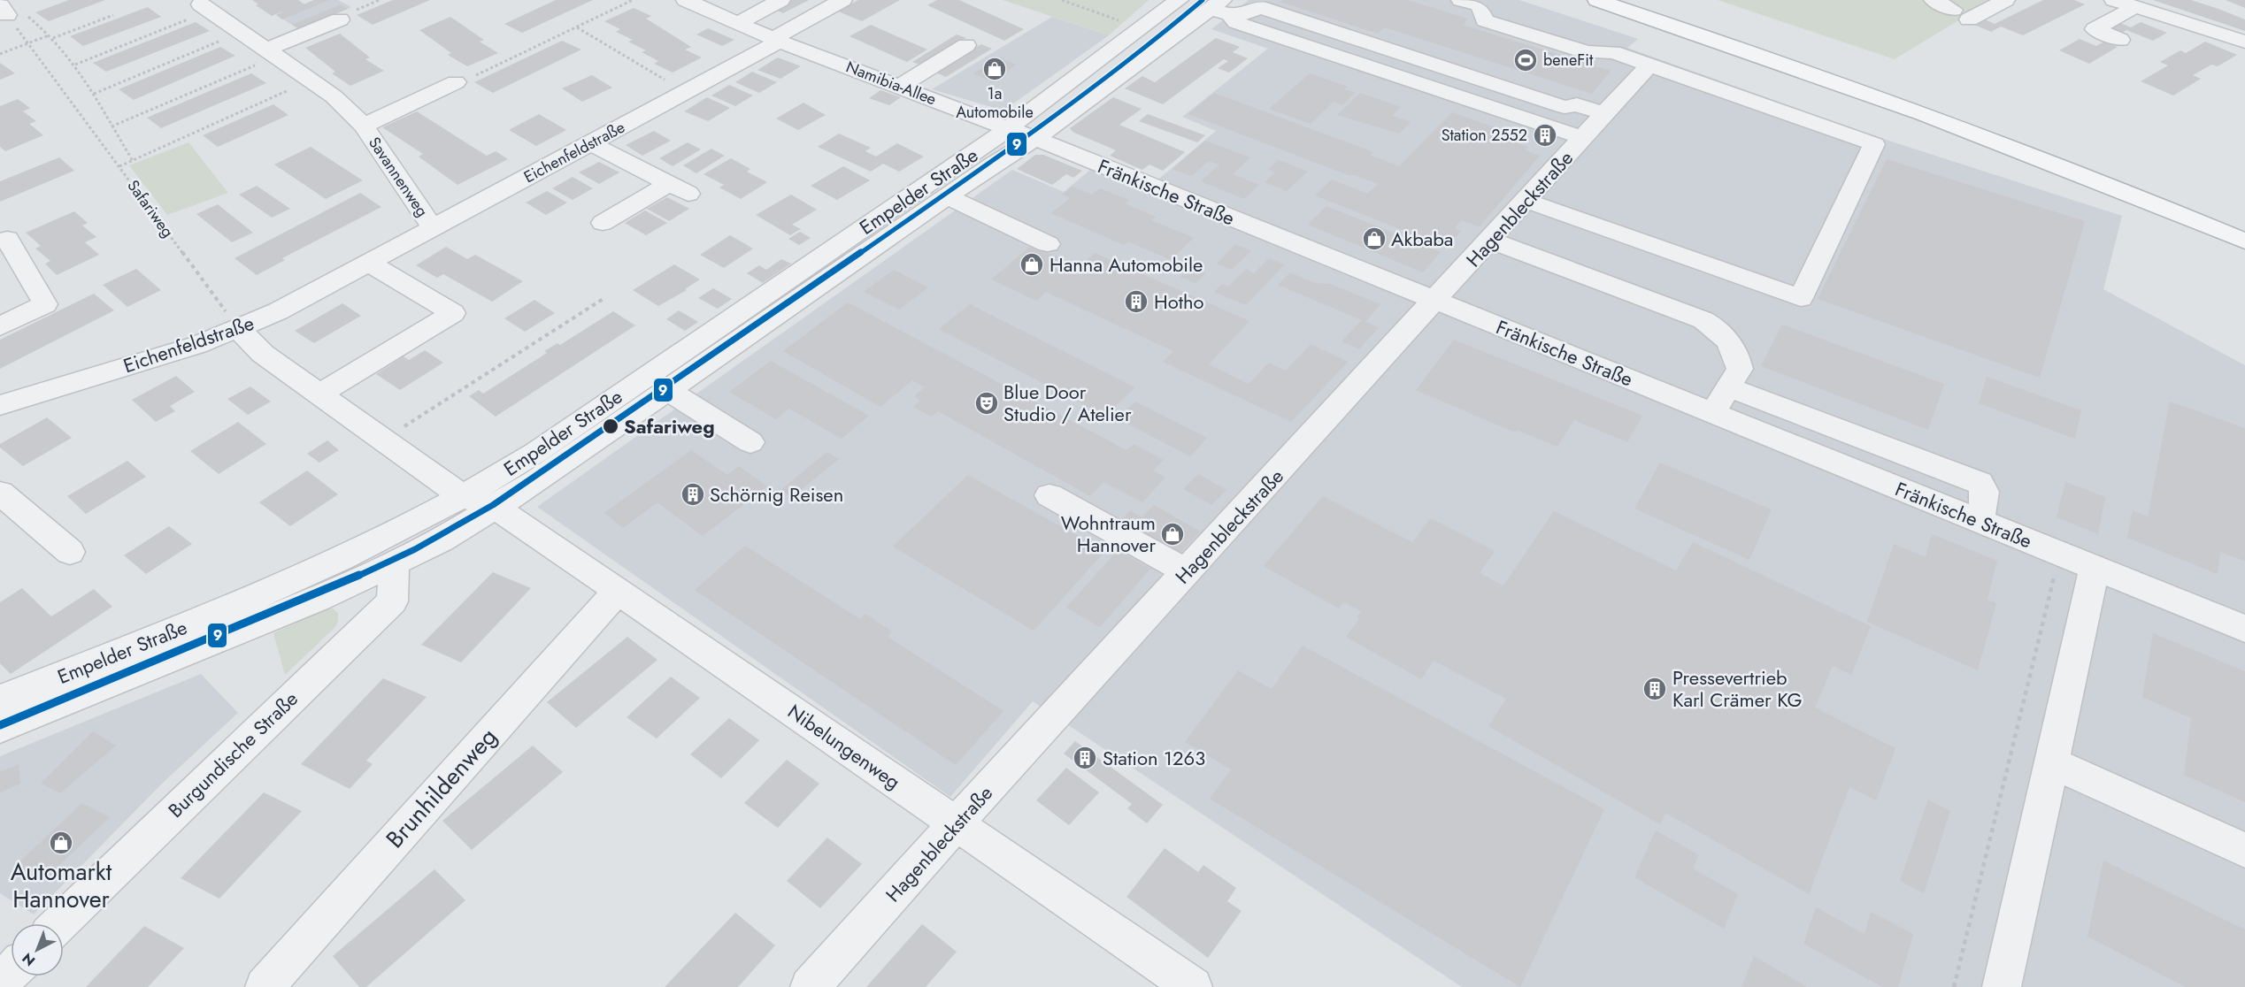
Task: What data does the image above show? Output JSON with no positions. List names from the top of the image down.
{
  "streets": {
    "street": [
      "Namibia-Allee",
      "Eichenfeldstraße",
      "Savannenweg",
      "Empelder Straße",
      "Fränkische Straße",
      "Hagenbleckstraße",
      "Nibelungenweg",
      "Burgundische Straße",
      "Brunhildenweg"
    ],
    "path": ["Safariweg"]
  },
  "crossings": [
    ["Namibia-Allee", "Eichenfeldstraße"],
    ["Namibia-Allee", "Empelder Straße"],
    ["Namibia-Allee", "Fränkische Straße"],
    ["Eichenfeldstraße", "Savannenweg"],
    ["Eichenfeldstraße", "Safariweg"],
    ["Empelder Straße", "Fränkische Straße"],
    ["Empelder Straße", "Nibelungenweg"],
    ["Empelder Straße", "Burgundische Straße"],
    ["Fränkische Straße", "Hagenbleckstraße"],
    ["Hagenbleckstraße", "Nibelungenweg"],
    ["Nibelungenweg", "Brunhildenweg"]
  ],
  "places": {
    "sports": ["beneFit"],
    "shop": [
      "1a Automobile",
      "Akbaba",
      "Hanna Automobile",
      "Wohntraum Hannover",
      "Automarkt Hannover"
    ],
    "building": [
      "Station 2552",
      "Hotho",
      "Schörnig Reisen",
      "Pressevertrieb Karl Crämer KG",
      "Station 1263"
    ],
    "theatre": ["Blue Door Studio / Atelier"],
    "other": ["Safariweg"]
  },
  "lines": ["transit line 9"],
  "north": "bottom left"
}
